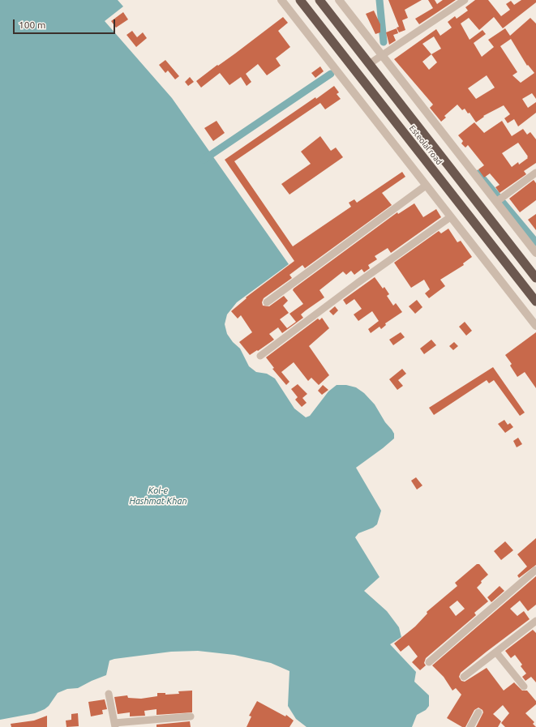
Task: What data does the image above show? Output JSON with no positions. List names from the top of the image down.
{
  "streets": {
    "highway": ["Esteolal road"]
  },
  "water": ["Kol-e Hashmat Khan"],
  "scale_bar": "100 m"
}
